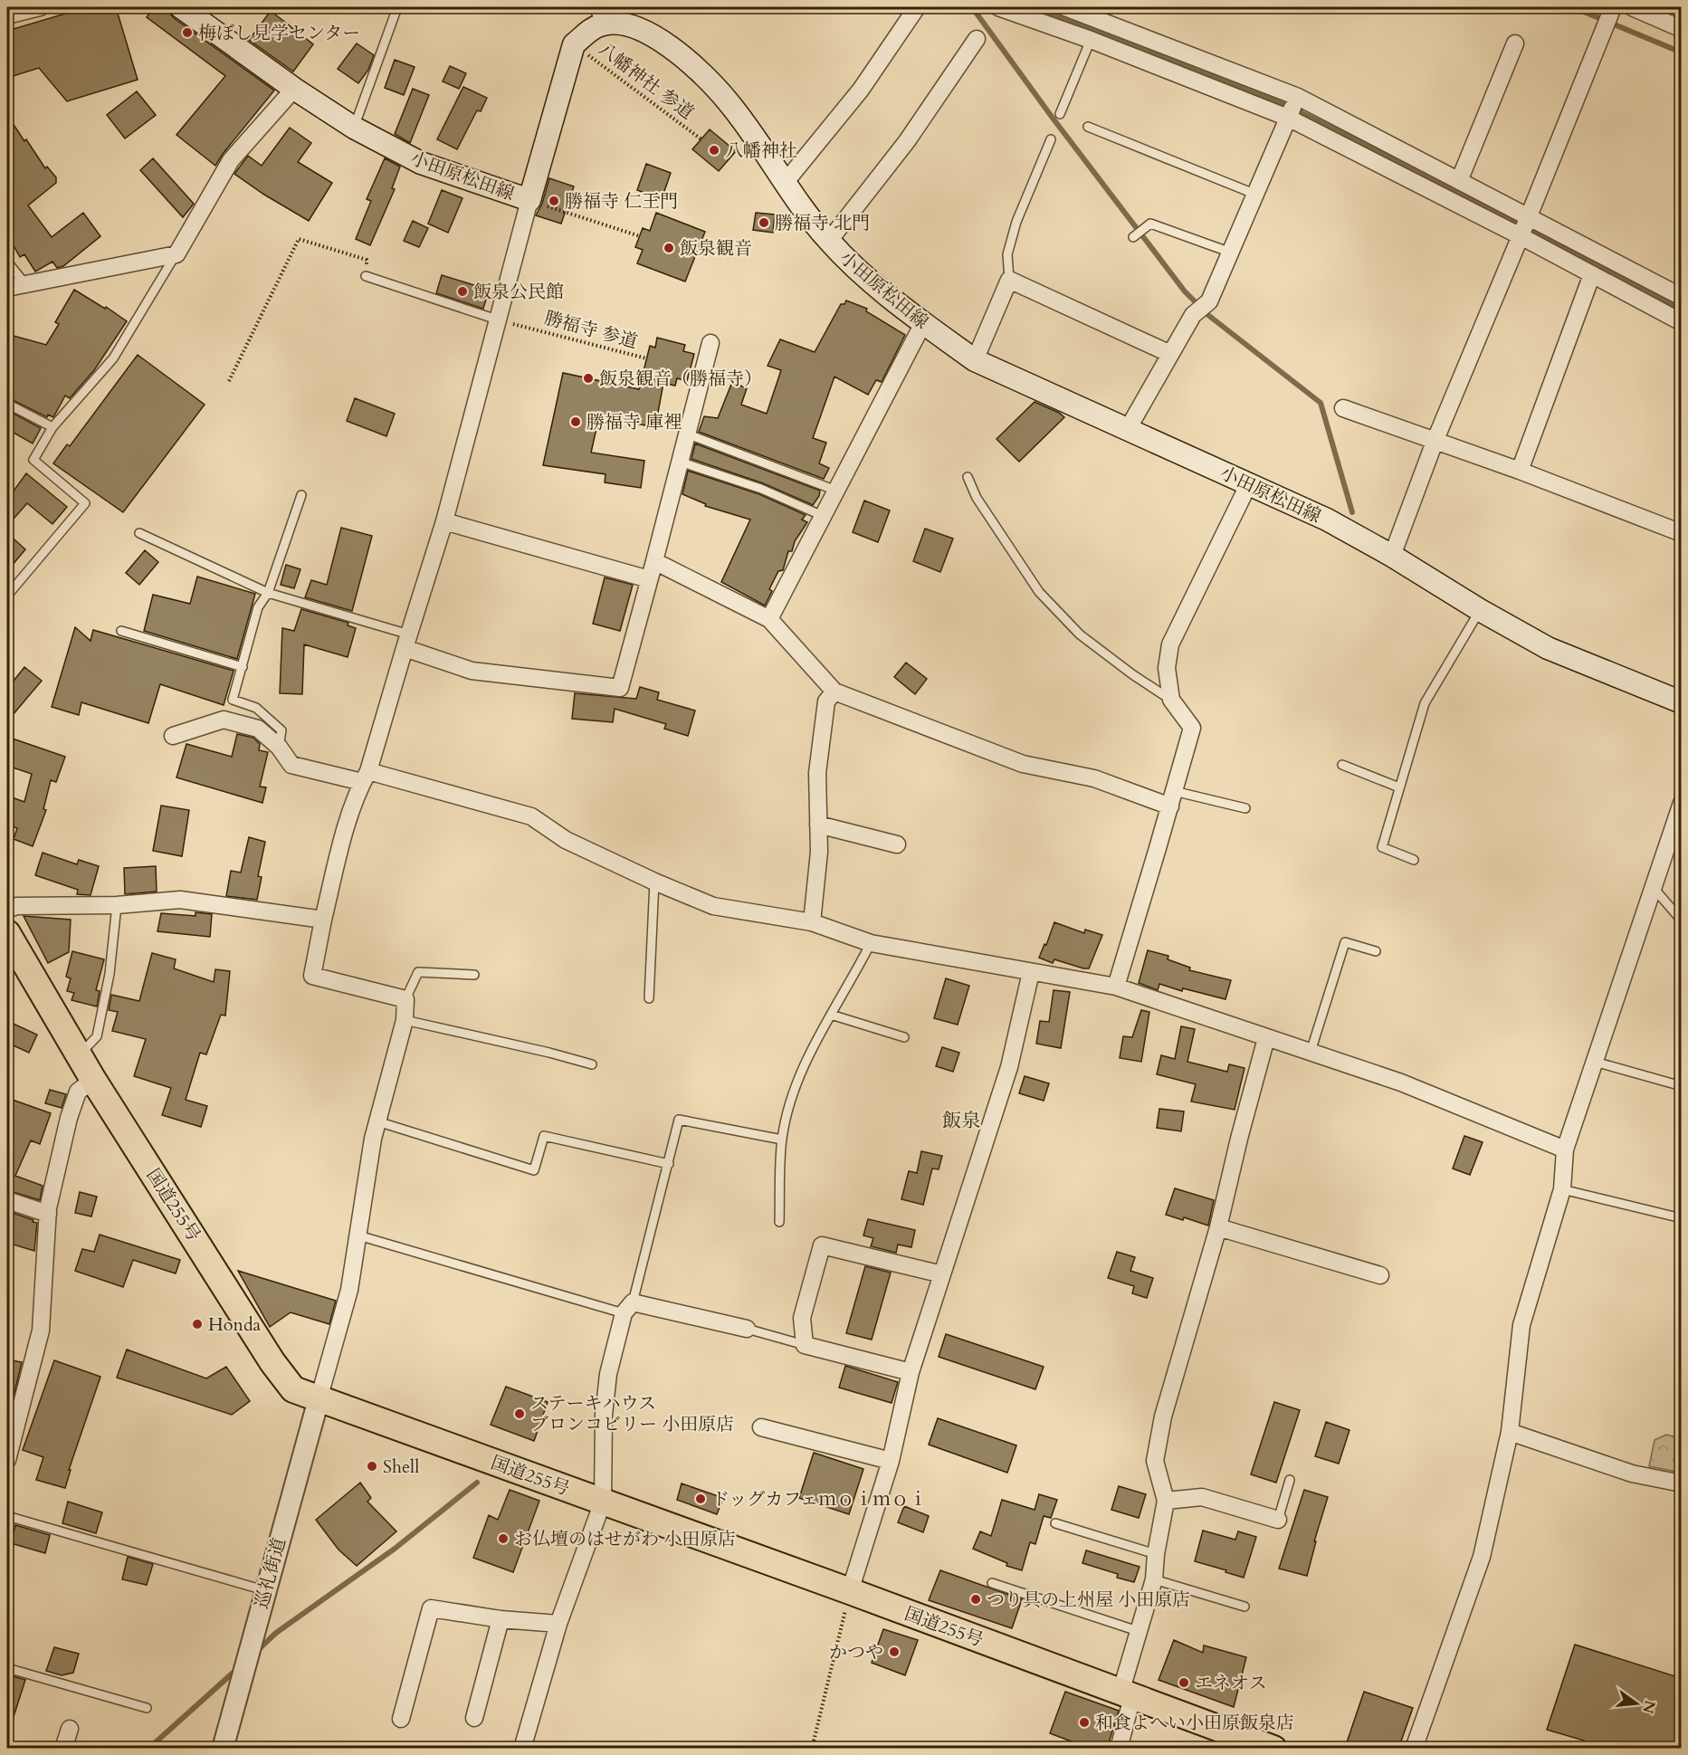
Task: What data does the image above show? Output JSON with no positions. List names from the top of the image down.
{
  "streets": {
    "highway": ["国道255号"],
    "main road": ["小田原松田線"],
    "street": ["巡礼街道"],
    "path": ["八幡神社 参道", "勝福寺 参道"]
  },
  "crossings": [
    ["八幡神社 参道", "小田原松田線"],
    ["国道255号", "巡礼街道"]
  ],
  "districts": ["飯泉"],
  "places": [
    "梅ぼし見学センター",
    "八幡神社",
    "勝福寺 仁王門",
    "勝福寺 北門",
    "飯泉観音",
    "飯泉公民館",
    "飯泉観音（勝福寺）",
    "勝福寺 庫裡",
    "Honda",
    "ステーキハウス ブロンコビリー 小田原店",
    "Shell",
    "ドッグカフェｍｏｉｍｏｉ",
    "お仏壇のはせがわ 小田原店",
    "つり具の上州屋 小田原店",
    "かつや",
    "エネオス",
    "和食よへい小田原飯泉店"
  ],
  "north": "right"
}
